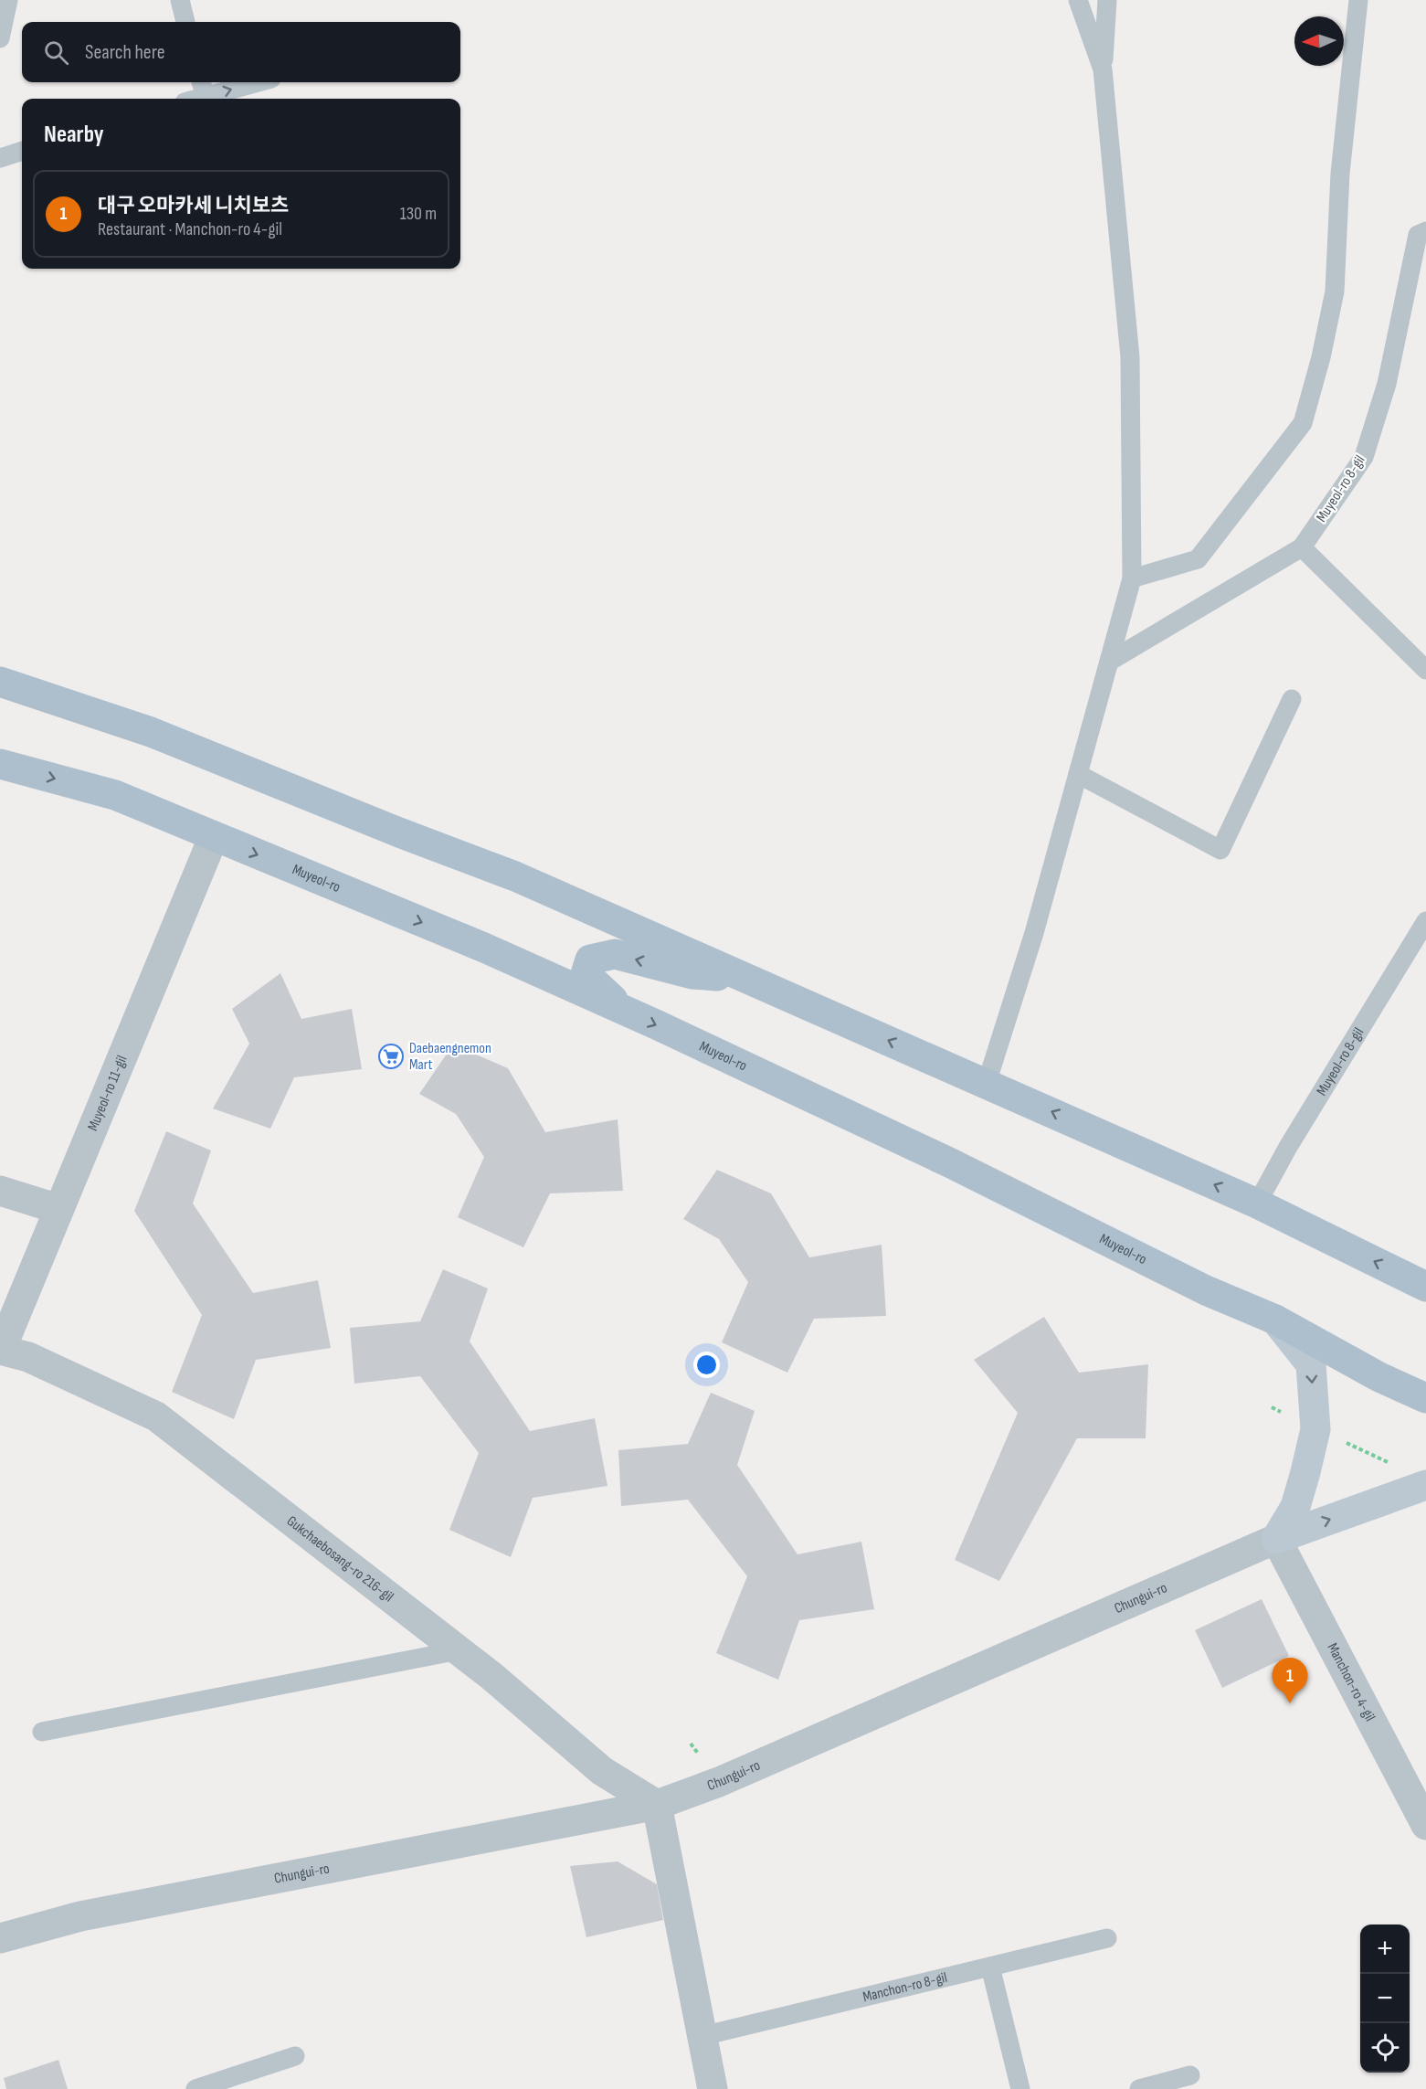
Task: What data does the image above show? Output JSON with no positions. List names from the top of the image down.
{
  "streets": {
    "main road": ["Muyeol-ro", "Chungui-ro"],
    "street": ["Muyeol-ro 11-gil", "Gukchaebosang-ro 216-gil", "Manchon-ro 4-gil"],
    "lane": ["Muyeol-ro 8-gil", "Manchon-ro 8-gil"]
  },
  "crossings": [
    ["Muyeol-ro", "Muyeol-ro 11-gil"],
    ["Muyeol-ro 11-gil", "Gukchaebosang-ro 216-gil"],
    ["Gukchaebosang-ro 216-gil", "Chungui-ro"],
    ["Chungui-ro", "Manchon-ro 4-gil"]
  ],
  "places": {
    "supermarket": ["Daebaengnemon Mart"]
  },
  "north": "left",
  "page": {
    "search": "Search here",
    "heading": "Nearby",
    "list": [
      {
        "mark": "1",
        "name": "대구 오마카세 니치보츠",
        "note": "Restaurant · Manchon-ro 4-gil",
        "value": "130 m"
      }
    ],
    "pins": "1",
    "map_buttons": ["+", "−"]
  }
}
